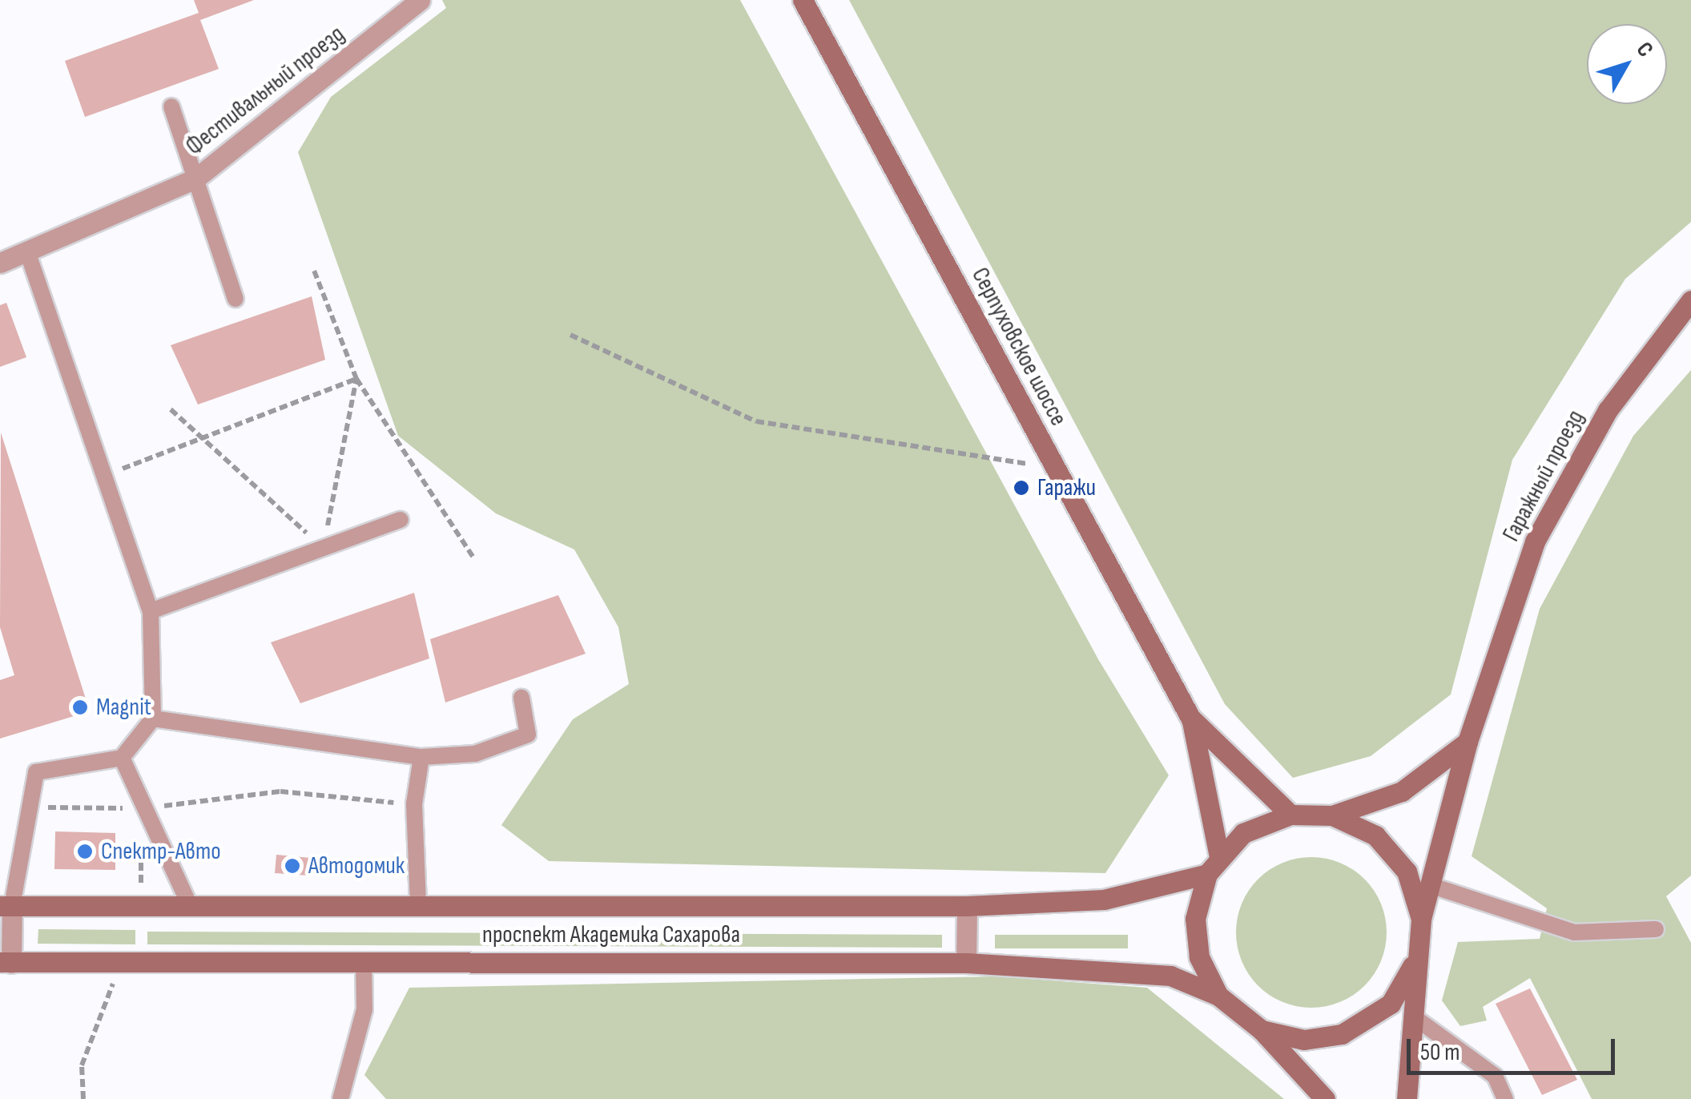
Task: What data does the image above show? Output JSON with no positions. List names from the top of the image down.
{
  "streets": {
    "street": [
      "Фестивальный проезд",
      "Серпуховское шоссе",
      "Гаражный проезд",
      "проспект Академика Сахарова"
    ]
  },
  "crossings": [
    ["Гаражный проезд", "проспект Академика Сахарова"]
  ],
  "places": [
    "Гаражи",
    "Magnit",
    "Спектр-Авто",
    "Автодомик"
  ],
  "scale_bar": "50 m",
  "north": "top right"
}
